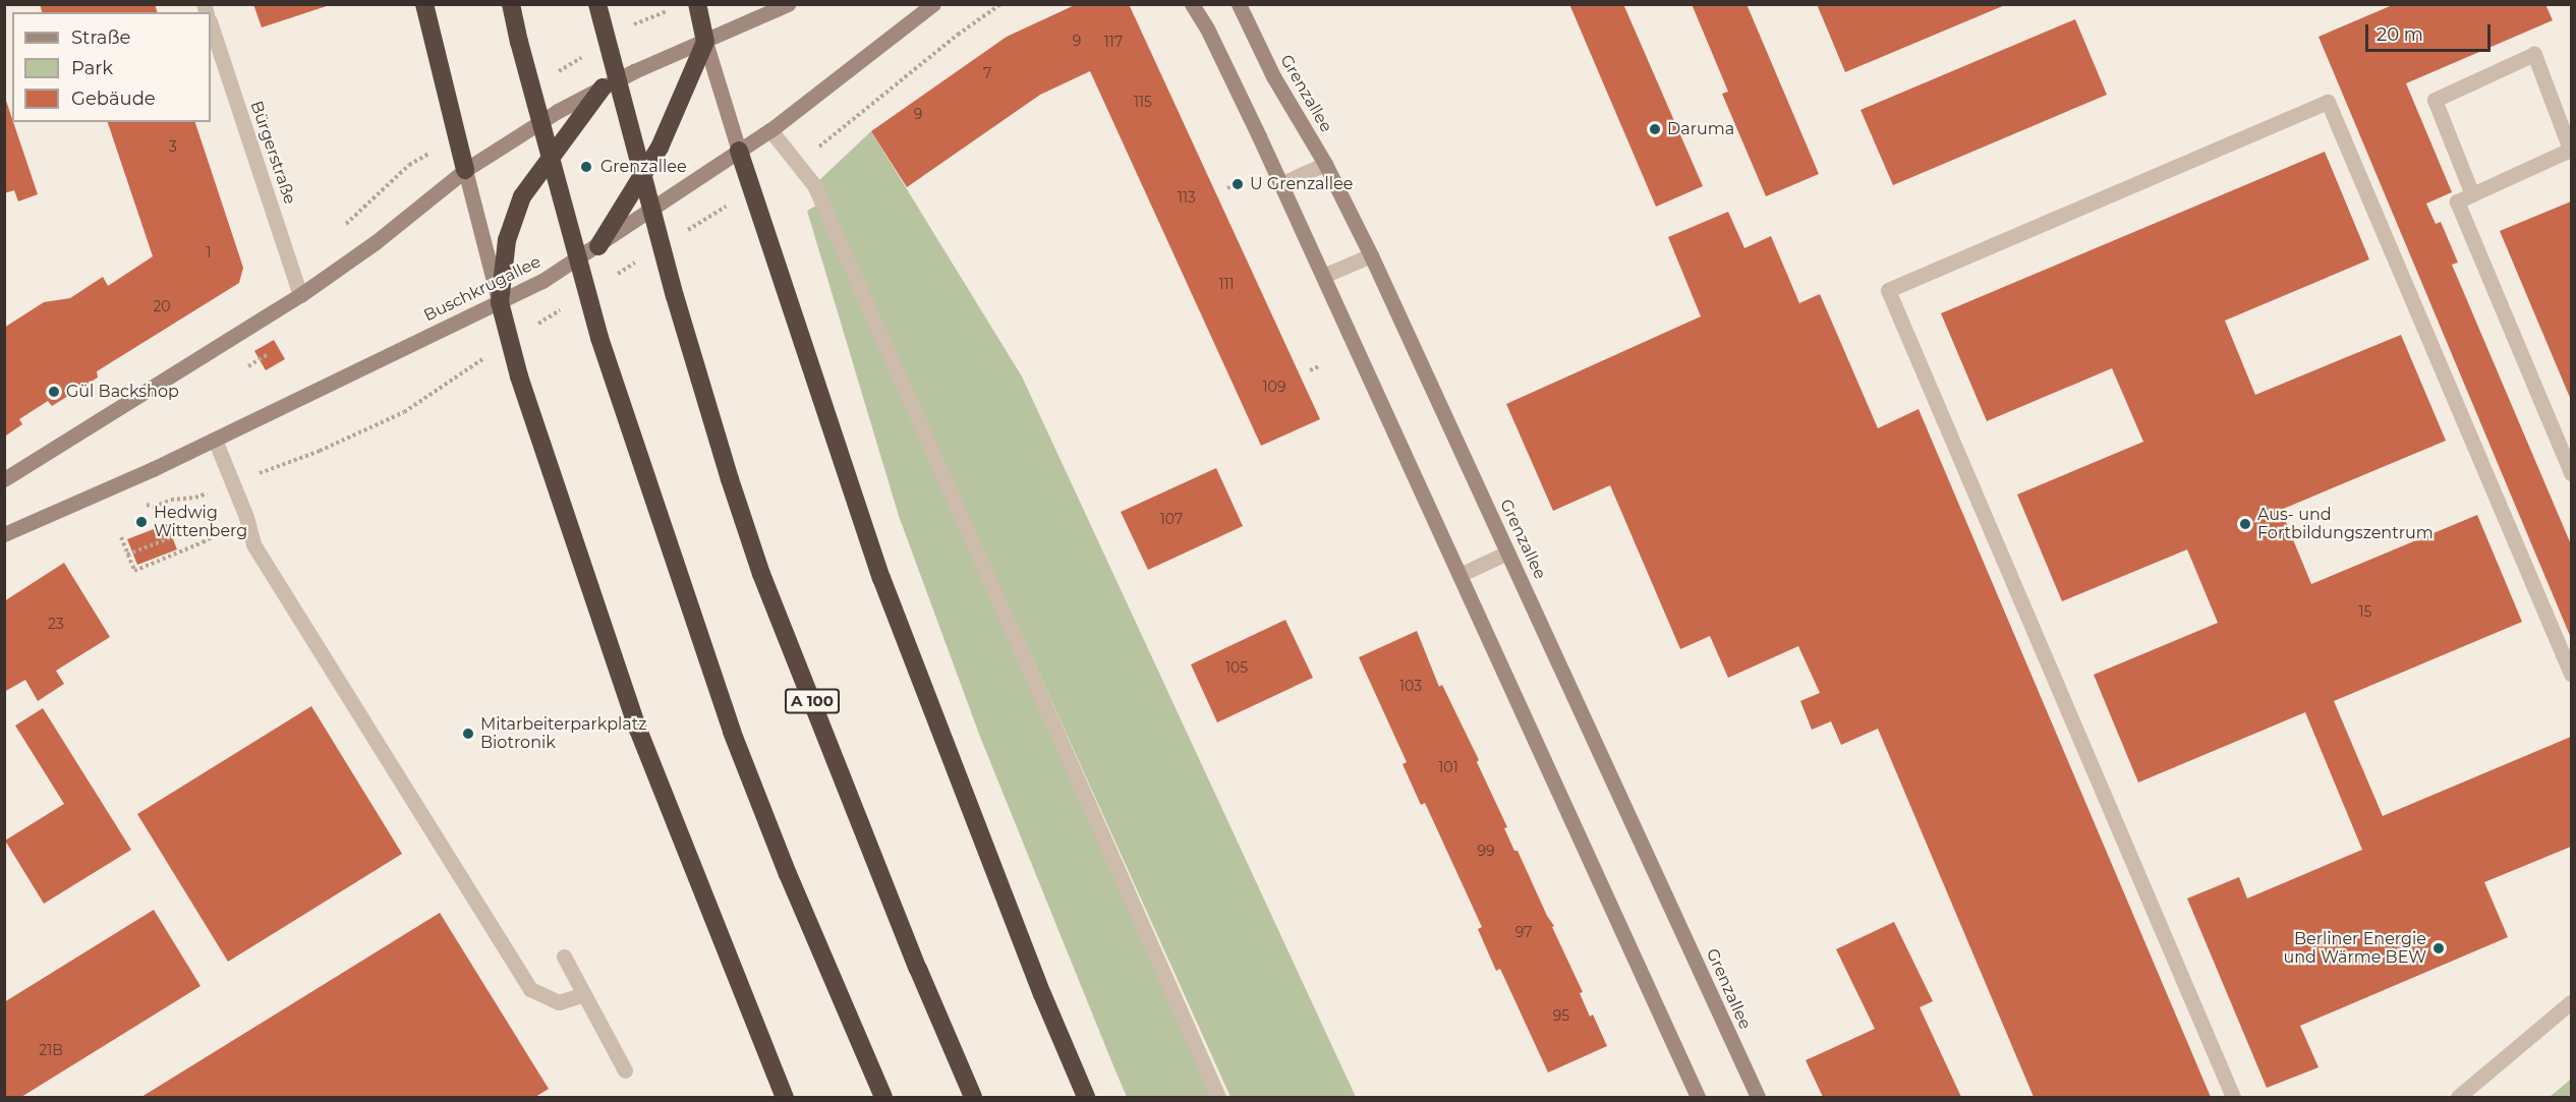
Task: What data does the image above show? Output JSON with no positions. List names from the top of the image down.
{
  "streets": {
    "highway": ["A 100"],
    "main road": ["Grenzallee", "Buschkrugallee"],
    "street": ["Bürgerstraße"]
  },
  "places": [
    "Daruma",
    "Grenzallee",
    "U Grenzallee",
    "Gül Backshop",
    "Hedwig Wittenberg",
    "Aus- und Fortbildungszentrum",
    "Mitarbeiterparkplatz Biotronik",
    "Berliner Energie und Wärme BEW"
  ],
  "house_numbers": [
    "9",
    "117",
    "7",
    "115",
    "9",
    "3",
    "113",
    "1",
    "111",
    "20",
    "109",
    "107",
    "15",
    "23",
    "105",
    "103",
    "101",
    "99",
    "97",
    "95",
    "21B"
  ],
  "legend": ["Straße", "Park", "Gebäude"],
  "scale_bar": "20 m"
}
